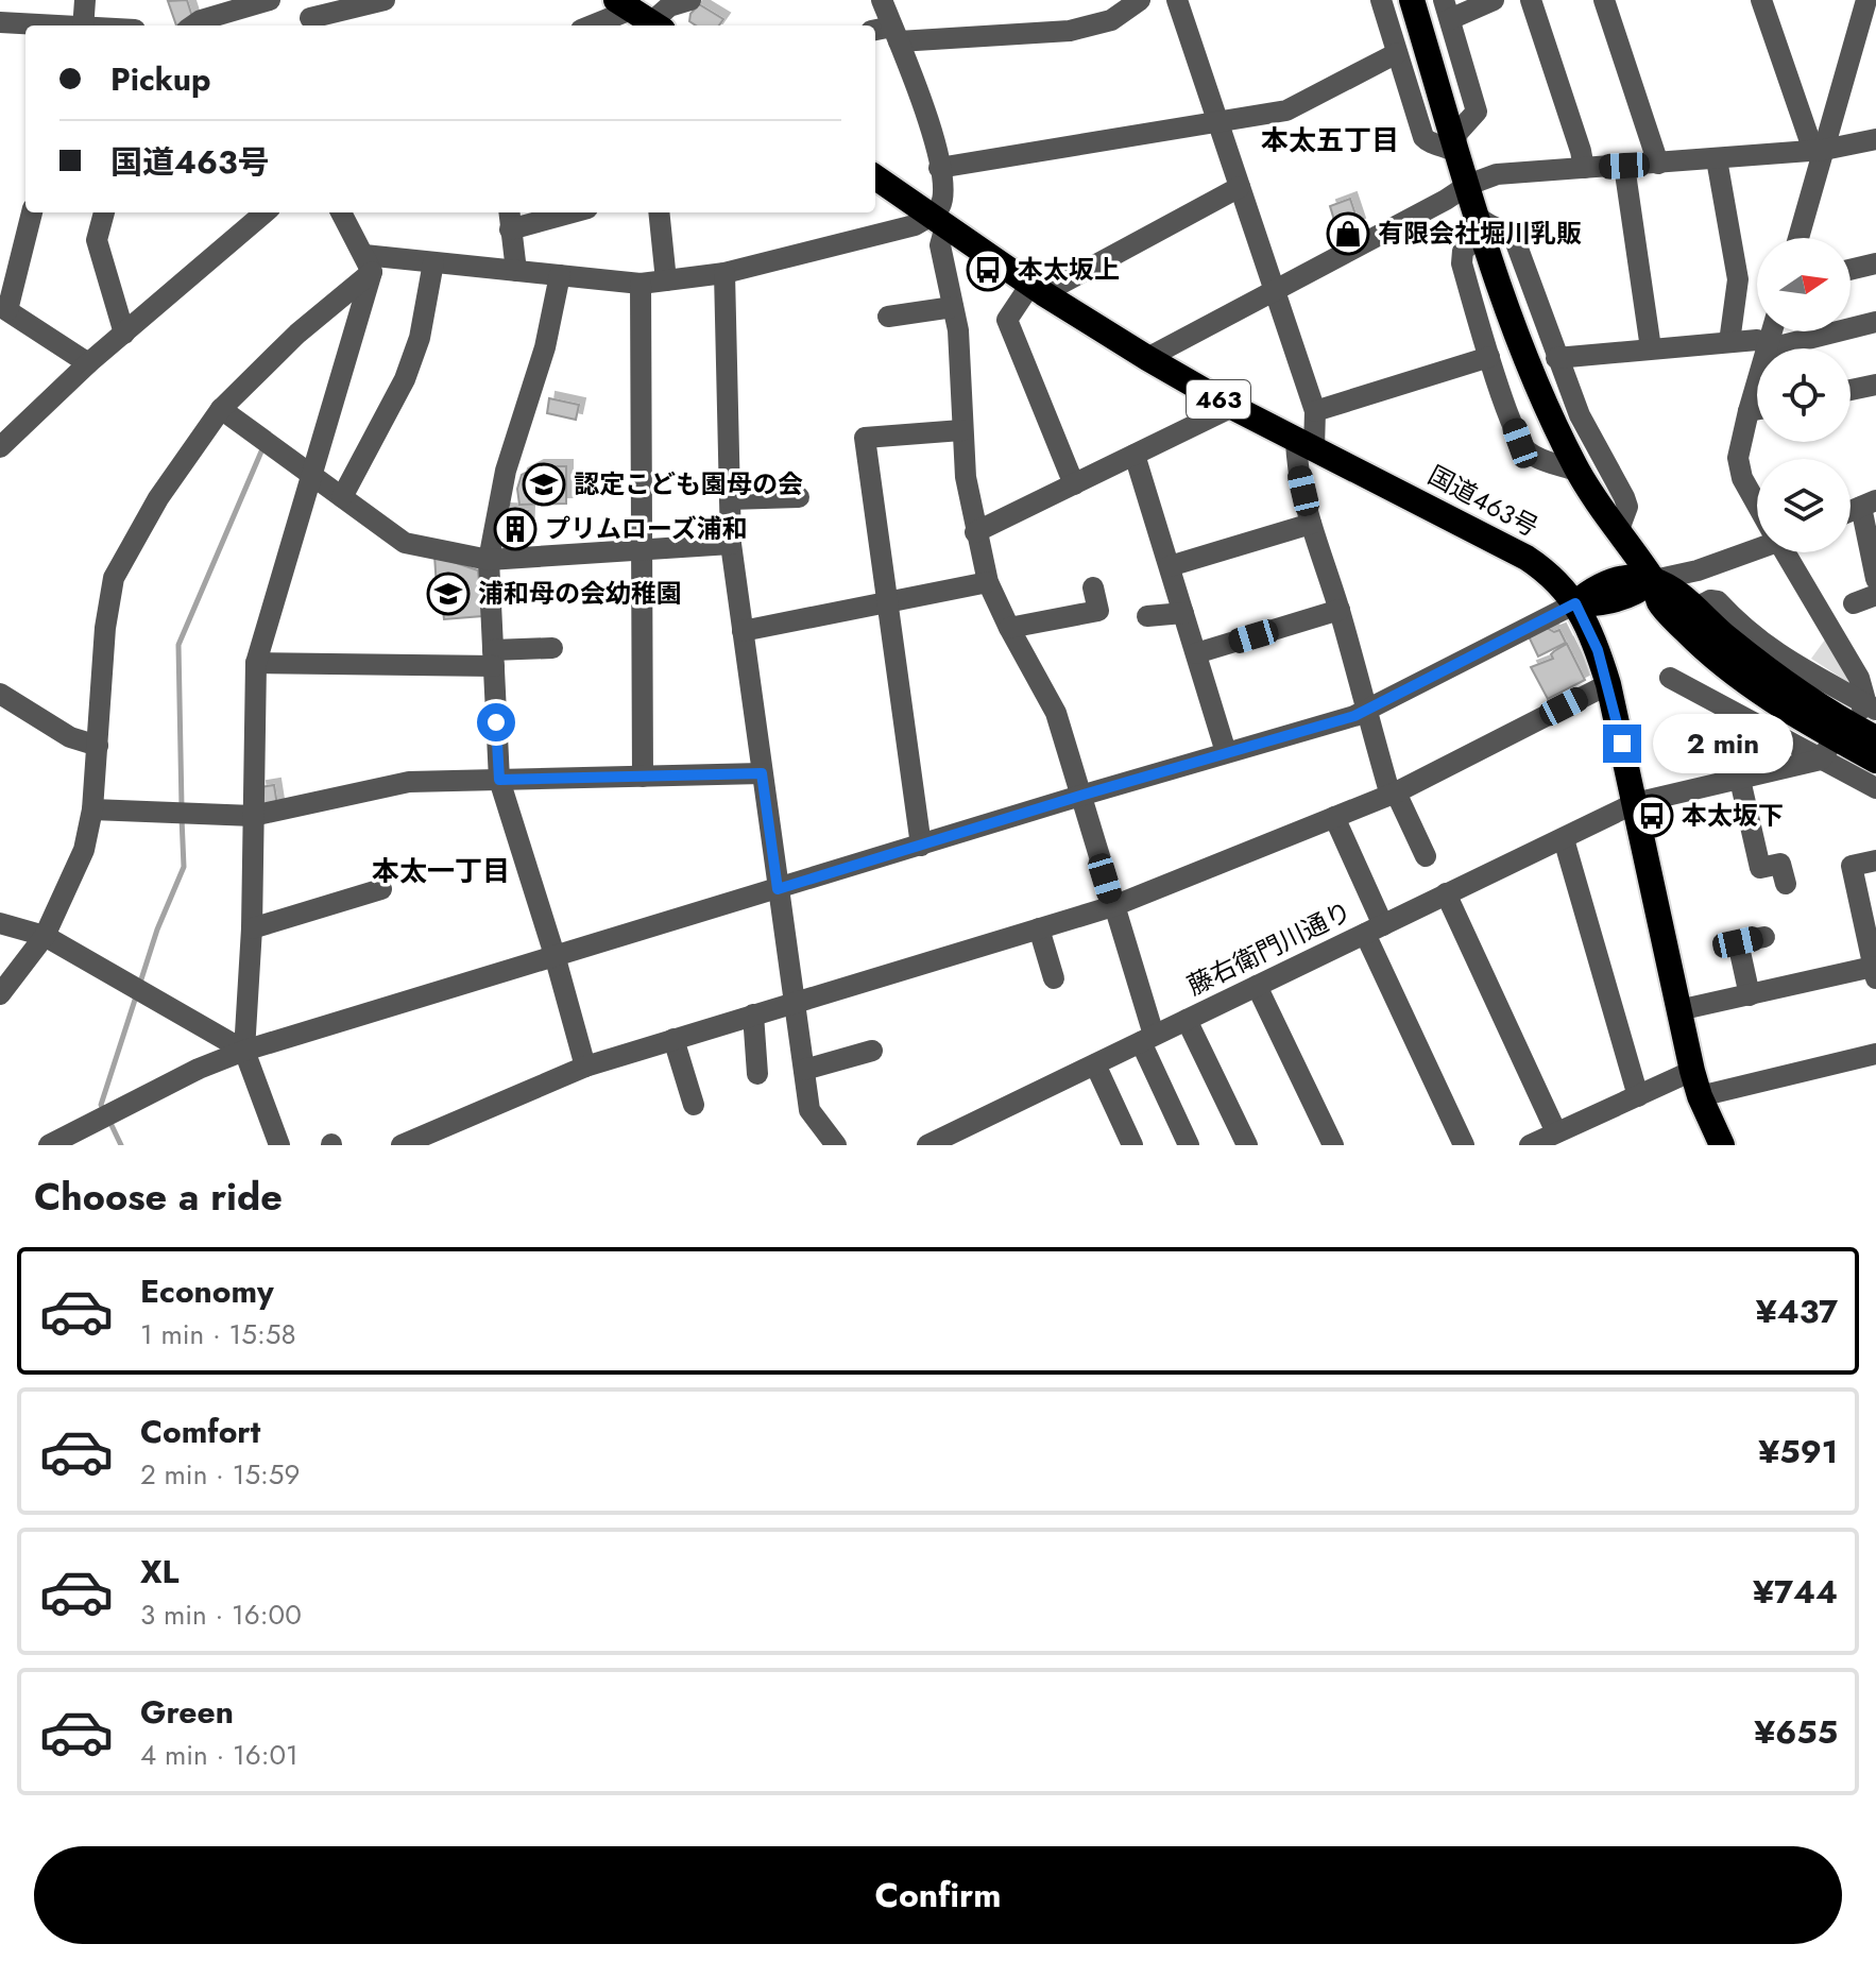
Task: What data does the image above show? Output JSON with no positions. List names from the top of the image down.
{
  "streets": {
    "highway": ["463", "国道463号"],
    "street": ["藤右衛門川通り"]
  },
  "crossings": [
    ["国道463号", "藤右衛門川通り"]
  ],
  "districts": ["本太五丁目", "本太一丁目"],
  "places": {
    "shop": ["有限会社堀川乳販"],
    "bus stop": ["本太坂上", "本太坂下"],
    "school or university": ["認定こども園母の会", "浦和母の会幼稚園"],
    "building": ["プリムローズ浦和"]
  },
  "north": "right",
  "page": {
    "banner": ["Pickup", "国道463号"],
    "bubble": "2 min",
    "heading": "Choose a ride",
    "list": [
      {
        "name": "Economy",
        "note": "1 min · 15:58",
        "value": "¥437"
      },
      {
        "name": "Comfort",
        "note": "2 min · 15:59",
        "value": "¥591"
      },
      {
        "name": "XL",
        "note": "3 min · 16:00",
        "value": "¥744"
      },
      {
        "name": "Green",
        "note": "4 min · 16:01",
        "value": "¥655"
      }
    ],
    "buttons": "Confirm"
  }
}
